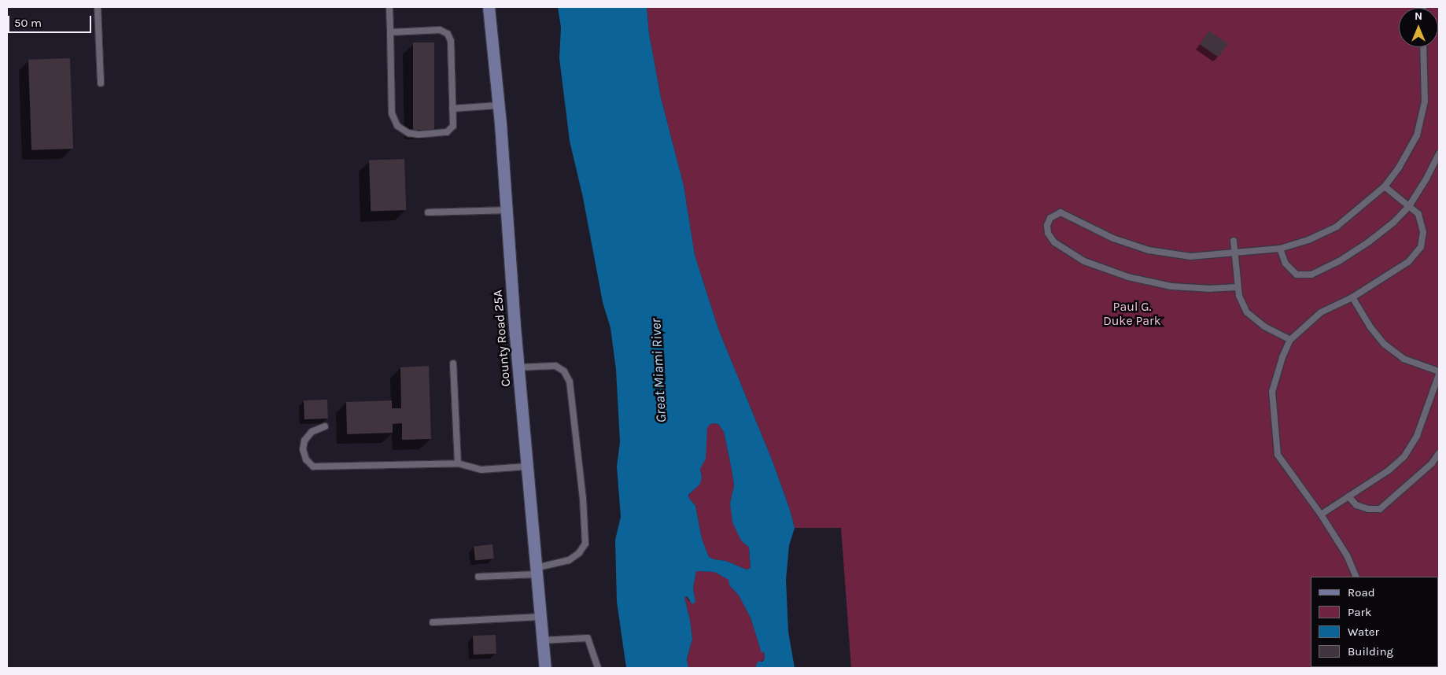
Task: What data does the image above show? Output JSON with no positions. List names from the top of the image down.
{
  "streets": {
    "main road": ["County Road 25A"]
  },
  "water": ["Great Miami River"],
  "parks": ["Paul G. Duke Park"],
  "legend": [
    "Road",
    "Park",
    "Water",
    "Building"
  ],
  "scale_bar": "50 m",
  "north": "top"
}
